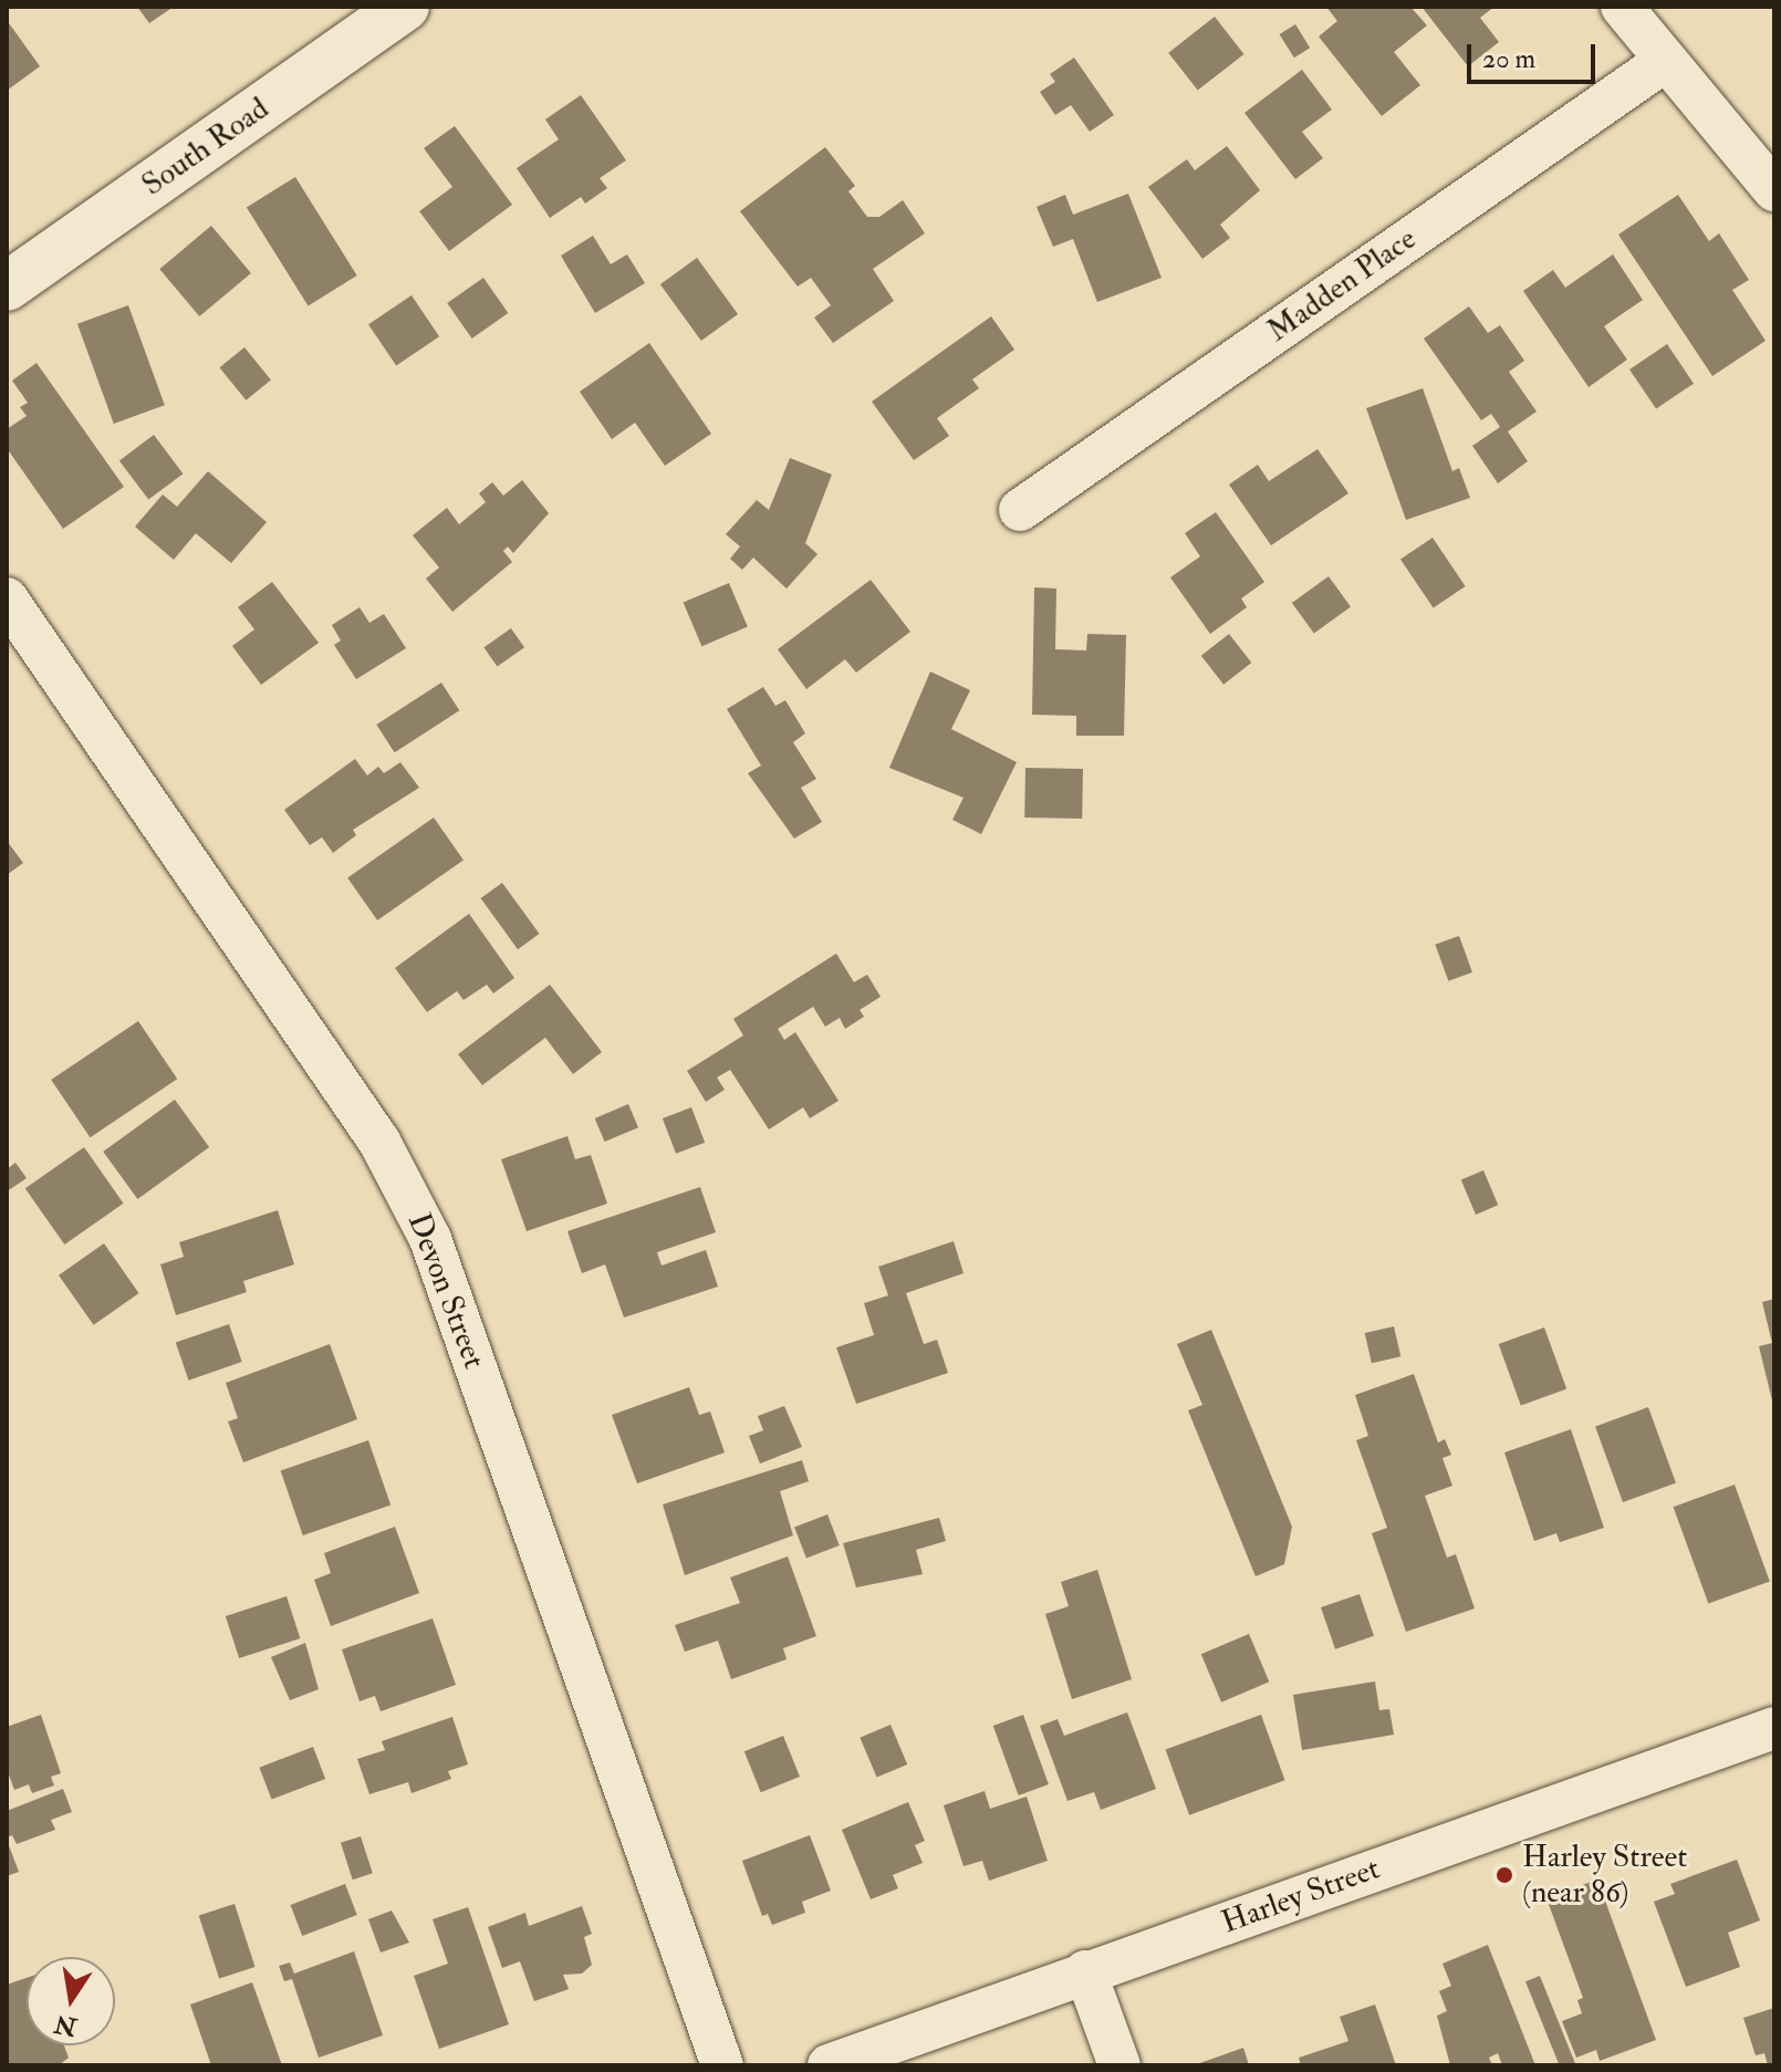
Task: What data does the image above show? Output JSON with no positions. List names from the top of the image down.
{
  "streets": {
    "street": [
      "South Road",
      "Madden Place",
      "Devon Street",
      "Harley Street"
    ]
  },
  "places": ["Harley Street (near 86)"],
  "scale_bar": "20 m",
  "north": "bottom"
}
